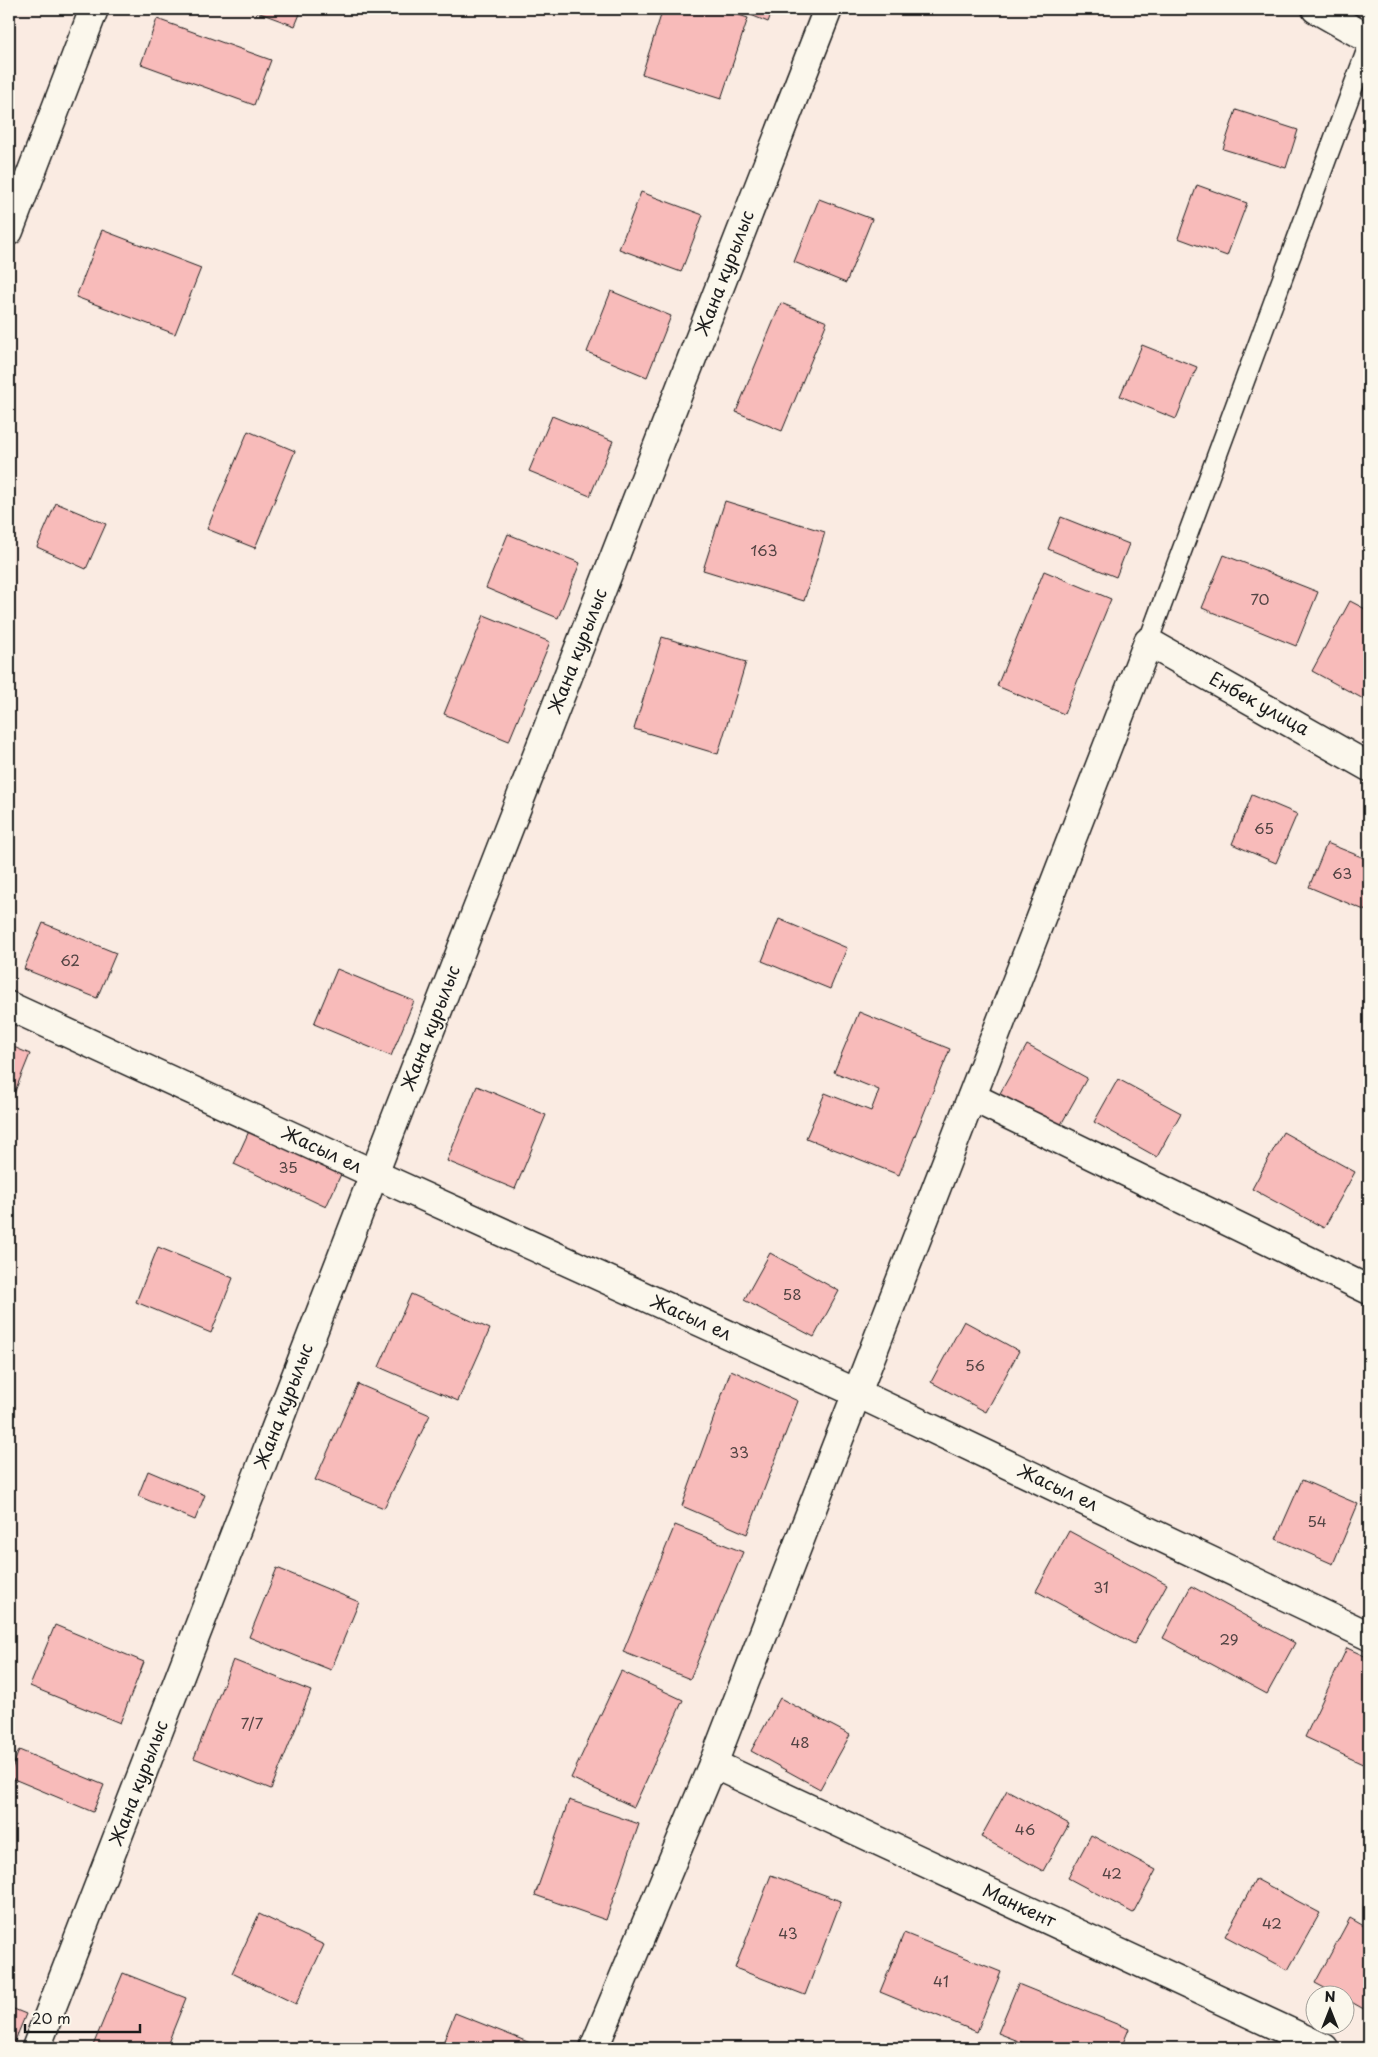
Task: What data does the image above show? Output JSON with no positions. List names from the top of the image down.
{
  "streets": {
    "street": [
      "Жана курылыс",
      "Енбек улица",
      "Жасыл ел",
      "Манкент"
    ]
  },
  "crossings": [
    ["Жана курылыс", "Жасыл ел"]
  ],
  "house_numbers": [
    "163",
    "70",
    "65",
    "63",
    "62",
    "35",
    "58",
    "56",
    "33",
    "54",
    "31",
    "29",
    "7/7",
    "48",
    "46",
    "42",
    "42",
    "43",
    "41"
  ],
  "scale_bar": "20 m",
  "north": "top"
}
